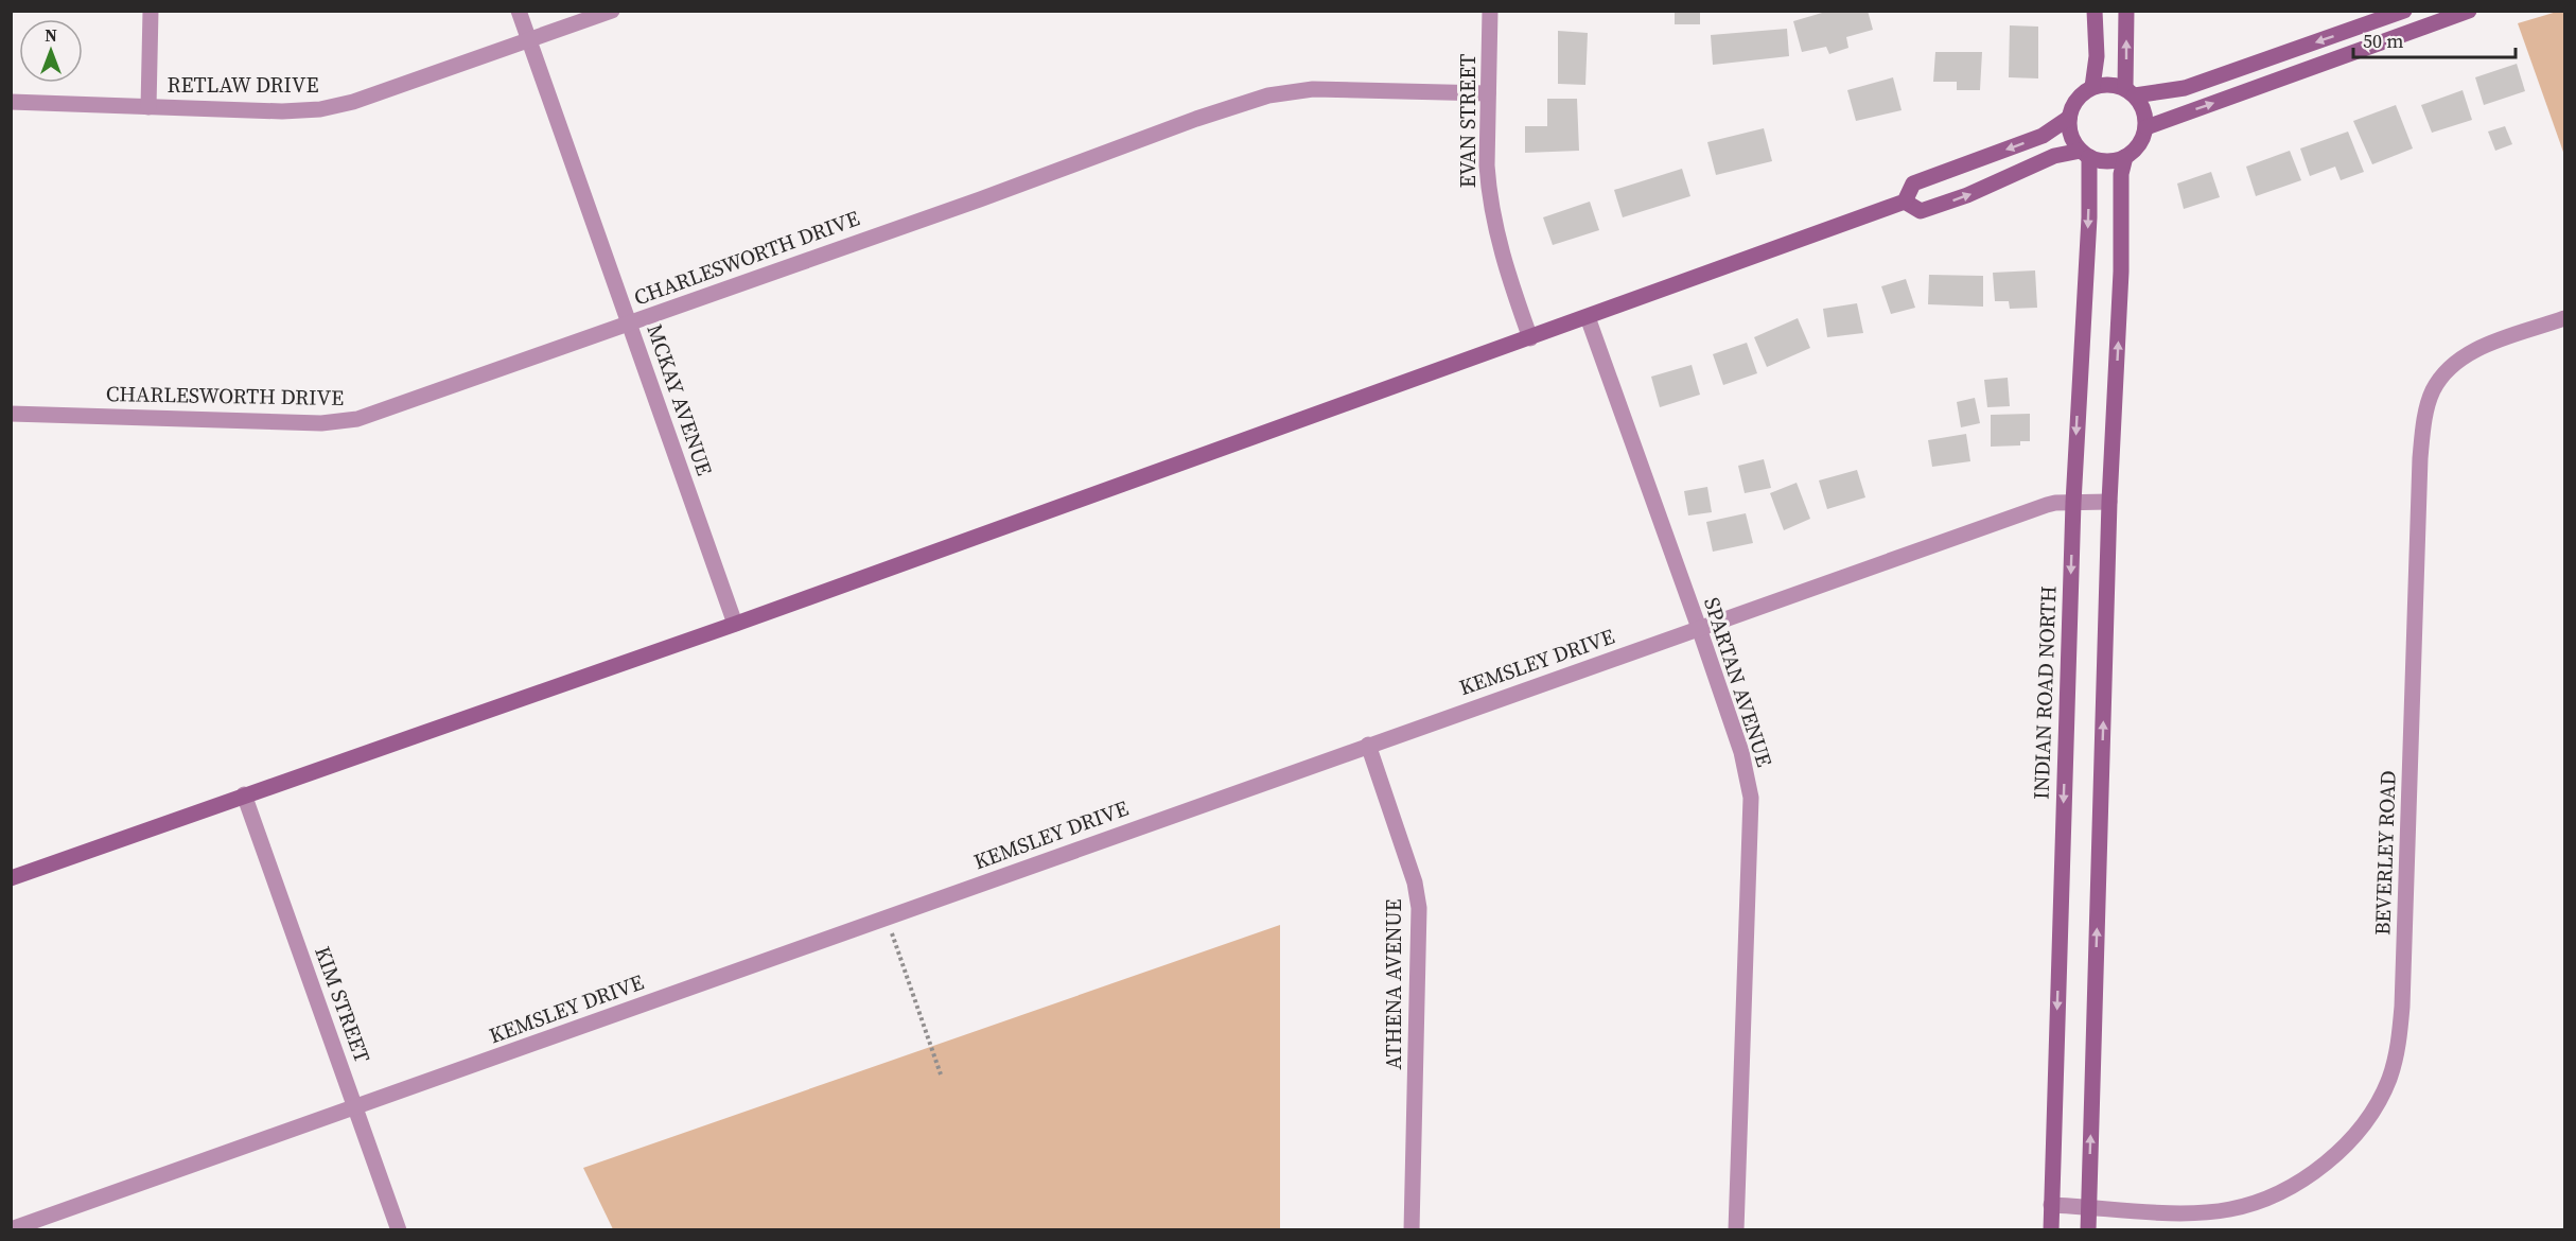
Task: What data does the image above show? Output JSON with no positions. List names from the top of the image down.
{
  "streets": {
    "main road": ["INDIAN ROAD NORTH"],
    "street": [
      "RETLAW DRIVE",
      "EVAN STREET",
      "CHARLESWORTH DRIVE",
      "MCKAY AVENUE",
      "KEMSLEY DRIVE",
      "SPARTAN AVENUE",
      "BEVERLEY ROAD",
      "ATHENA AVENUE",
      "KIM STREET"
    ]
  },
  "crossings": [
    ["RETLAW DRIVE", "MCKAY AVENUE"],
    ["EVAN STREET", "CHARLESWORTH DRIVE"],
    ["CHARLESWORTH DRIVE", "MCKAY AVENUE"],
    ["KEMSLEY DRIVE", "SPARTAN AVENUE"],
    ["KEMSLEY DRIVE", "INDIAN ROAD NORTH"],
    ["KEMSLEY DRIVE", "ATHENA AVENUE"],
    ["KEMSLEY DRIVE", "KIM STREET"],
    ["INDIAN ROAD NORTH", "BEVERLEY ROAD"]
  ],
  "scale_bar": "50 m",
  "north": "top"
}
